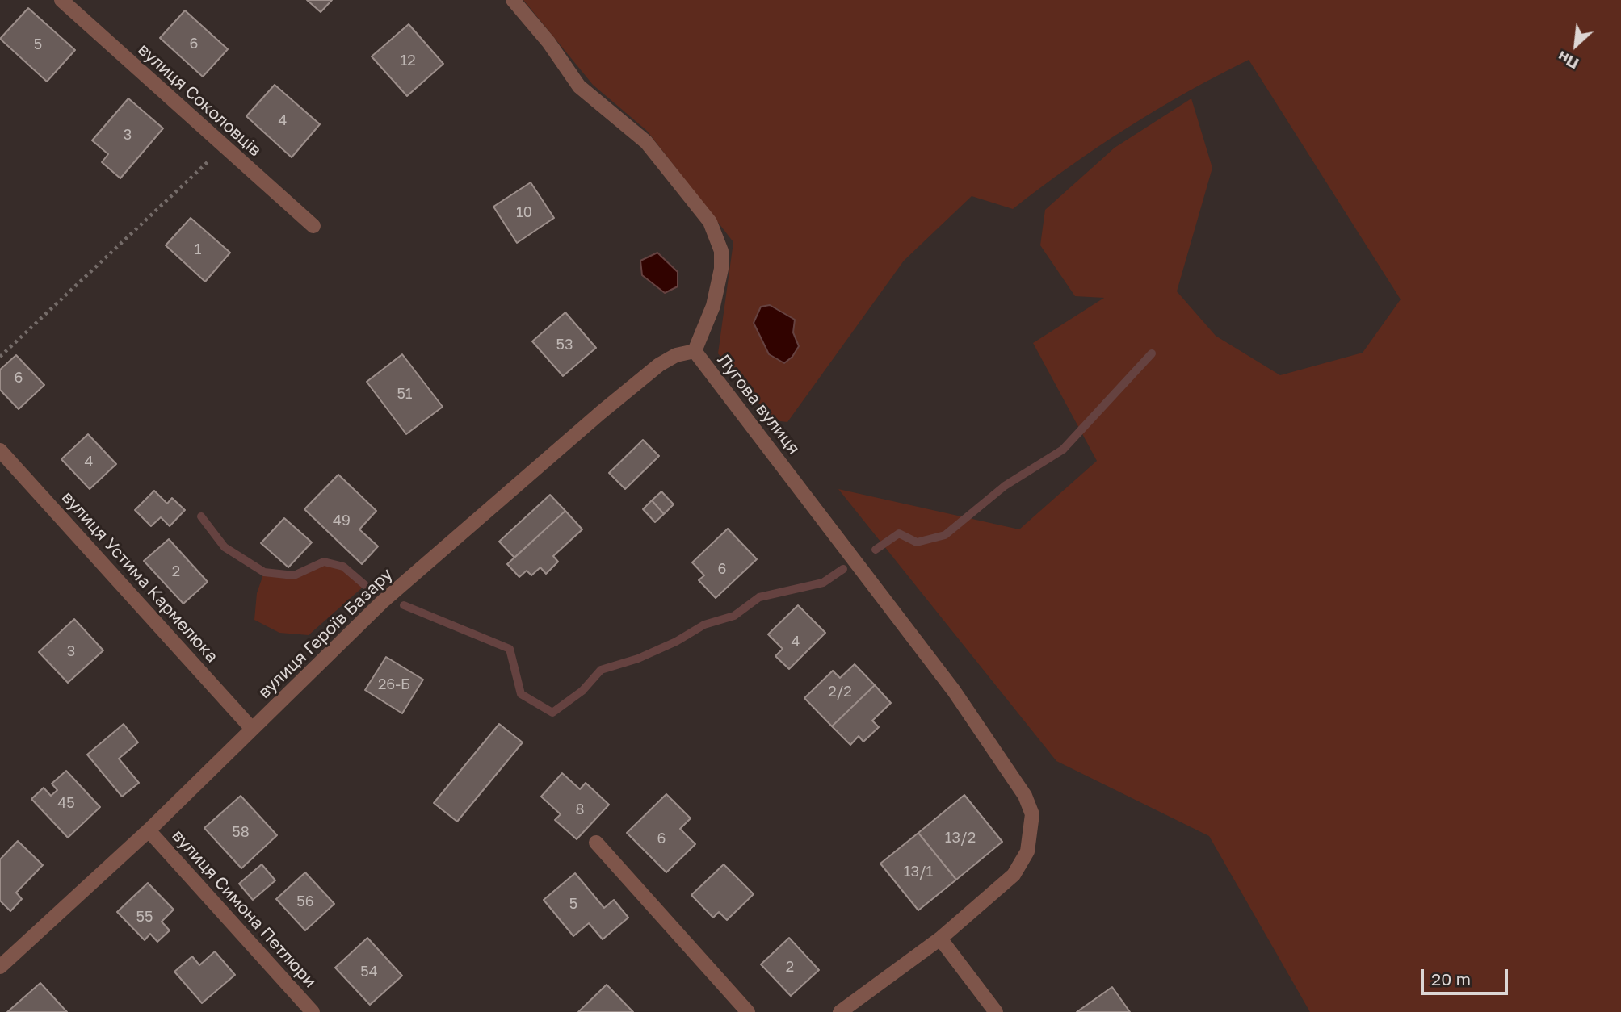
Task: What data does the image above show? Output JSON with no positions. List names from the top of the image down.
{
  "streets": {
    "street": [
      "вулиця Соколовців",
      "Лугова вулиця",
      "вулиця Устима Кармелюка",
      "вулиця Героїв Базару",
      "вулиця Симона Петлюри"
    ]
  },
  "crossings": [
    ["Лугова вулиця", "вулиця Героїв Базару"],
    ["вулиця Устима Кармелюка", "вулиця Героїв Базару"],
    ["вулиця Героїв Базару", "вулиця Симона Петлюри"]
  ],
  "house_numbers": [
    "6",
    "5",
    "12",
    "4",
    "3",
    "10",
    "1",
    "53",
    "6",
    "51",
    "4",
    "49",
    "6",
    "2",
    "4",
    "3",
    "26-Б",
    "2/2",
    "45",
    "8",
    "58",
    "13/2",
    "6",
    "13/1",
    "56",
    "5",
    "55",
    "2",
    "54"
  ],
  "scale_bar": "20 m",
  "north": "bottom left"
}
